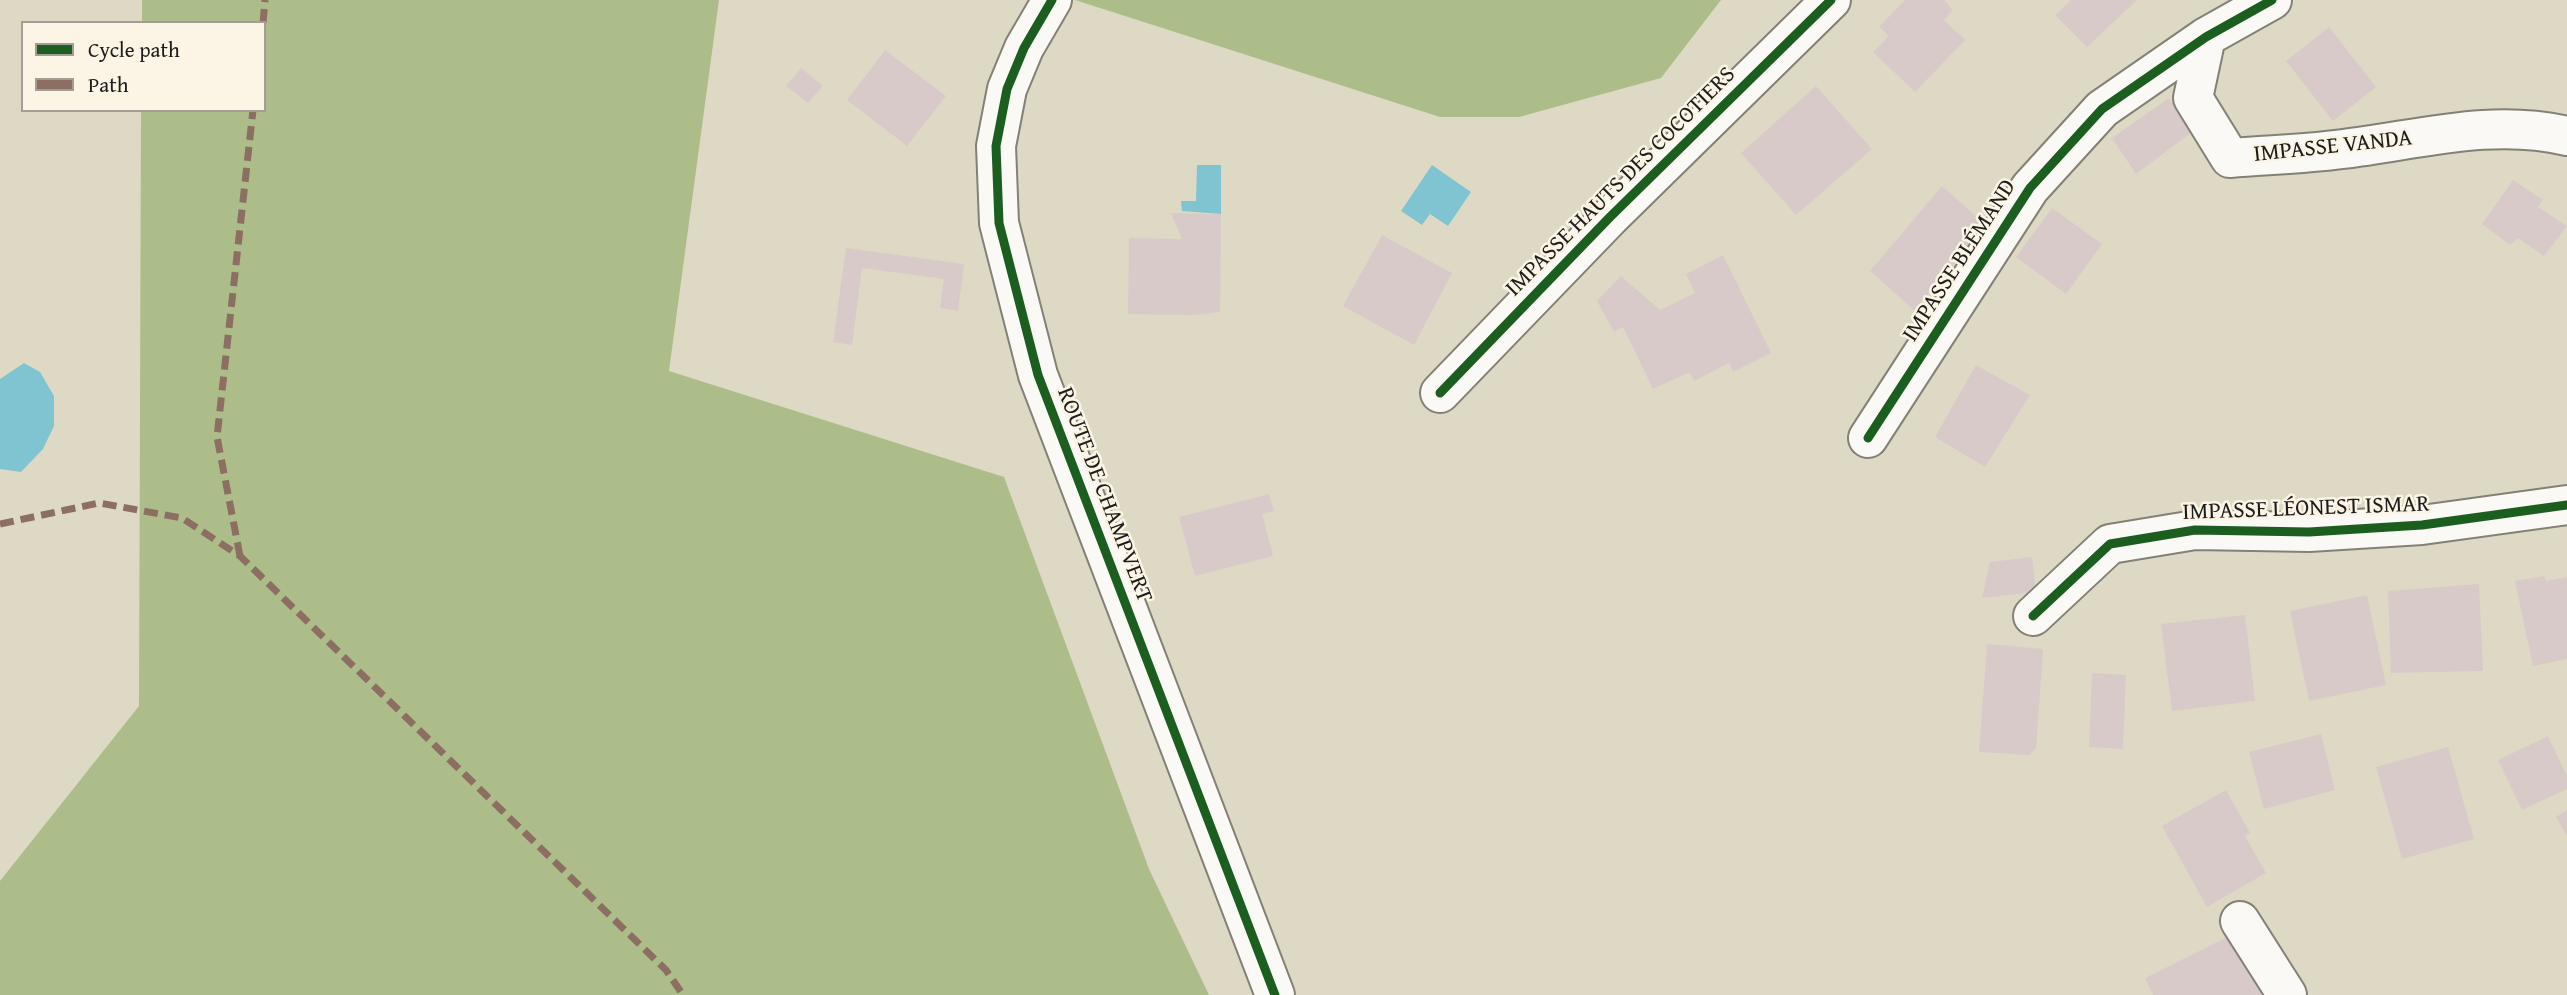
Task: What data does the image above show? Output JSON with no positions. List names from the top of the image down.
{
  "streets": {
    "street": [
      "IMPASSE VANDA",
      "IMPASSE HAUTS DES COCOTIERS",
      "IMPASSE BLÉMAND",
      "ROUTE DE CHAMPVERT",
      "IMPASSE LÉONEST ISMAR"
    ]
  },
  "crossings": [
    ["IMPASSE VANDA", "IMPASSE BLÉMAND"]
  ],
  "legend": ["Cycle path", "Path"]
}
